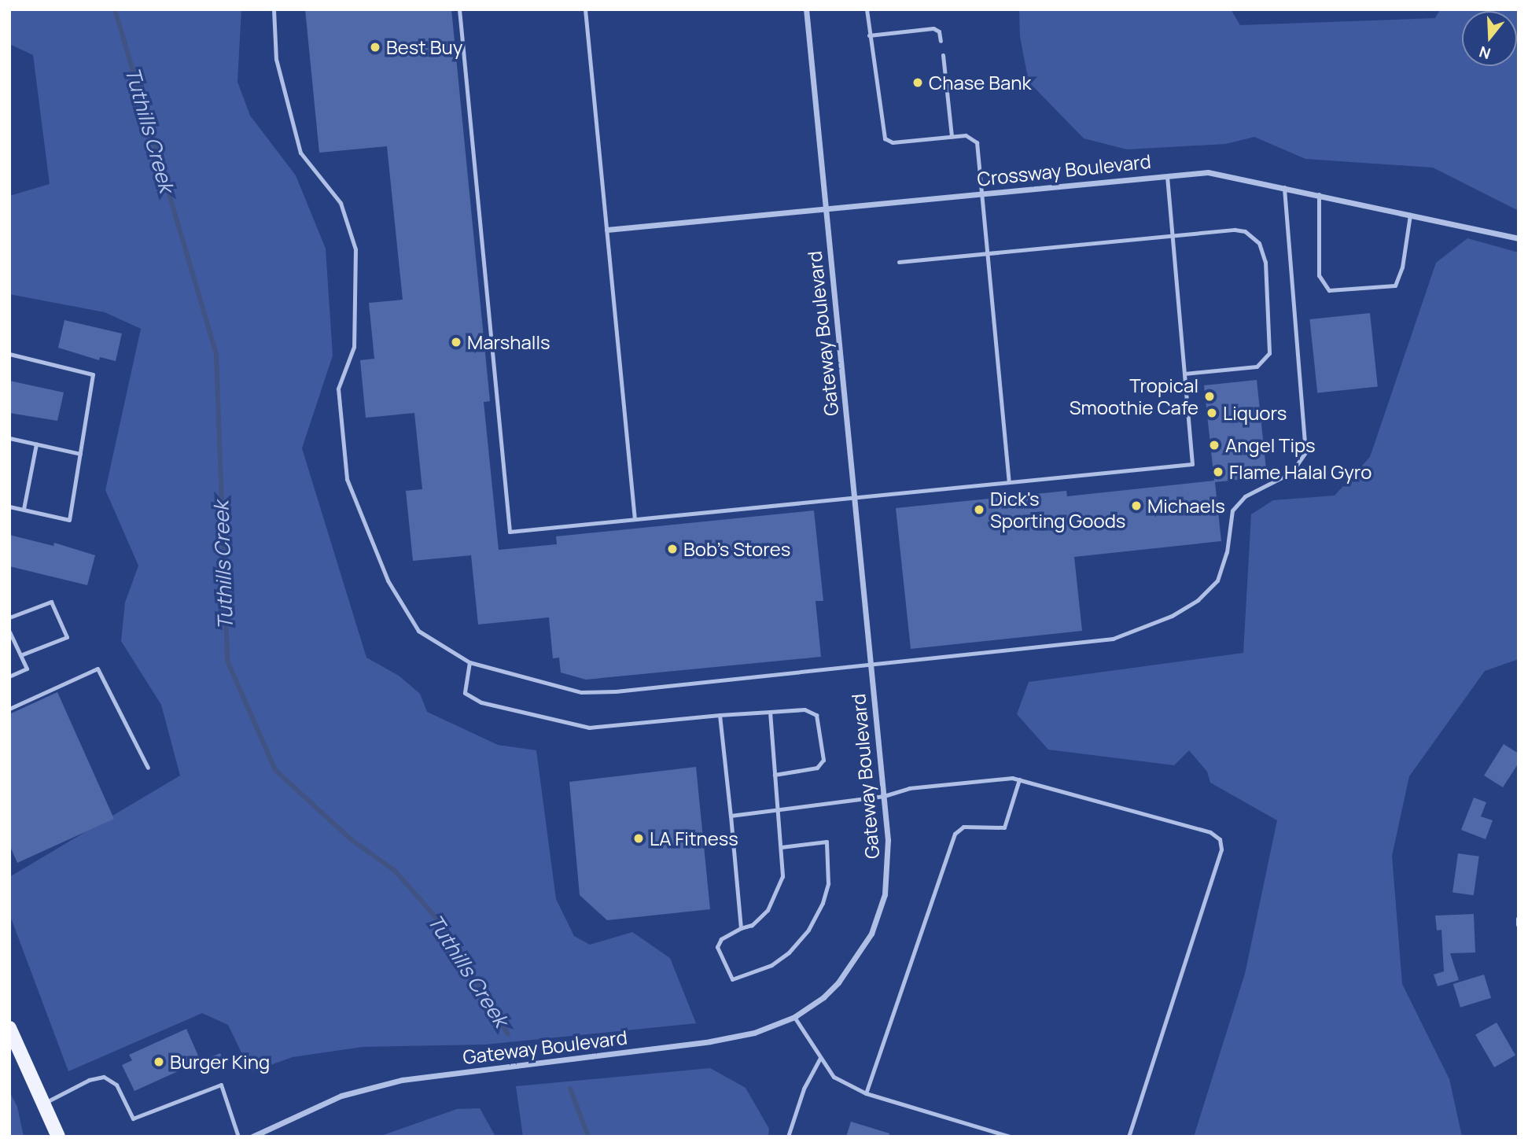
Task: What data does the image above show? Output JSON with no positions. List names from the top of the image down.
{
  "streets": {
    "street": ["Crossway Boulevard", "Gateway Boulevard"]
  },
  "crossings": [
    ["Crossway Boulevard", "Gateway Boulevard"]
  ],
  "water": ["Tuthills Creek"],
  "places": [
    "Best Buy",
    "Chase Bank",
    "Marshalls",
    "Tropical Smoothie Cafe",
    "Liquors",
    "Angel Tips",
    "Flame Halal Gyro",
    "Michaels",
    "Dick's Sporting Goods",
    "Bob's Stores",
    "LA Fitness",
    "Burger King"
  ],
  "north": "bottom"
}
